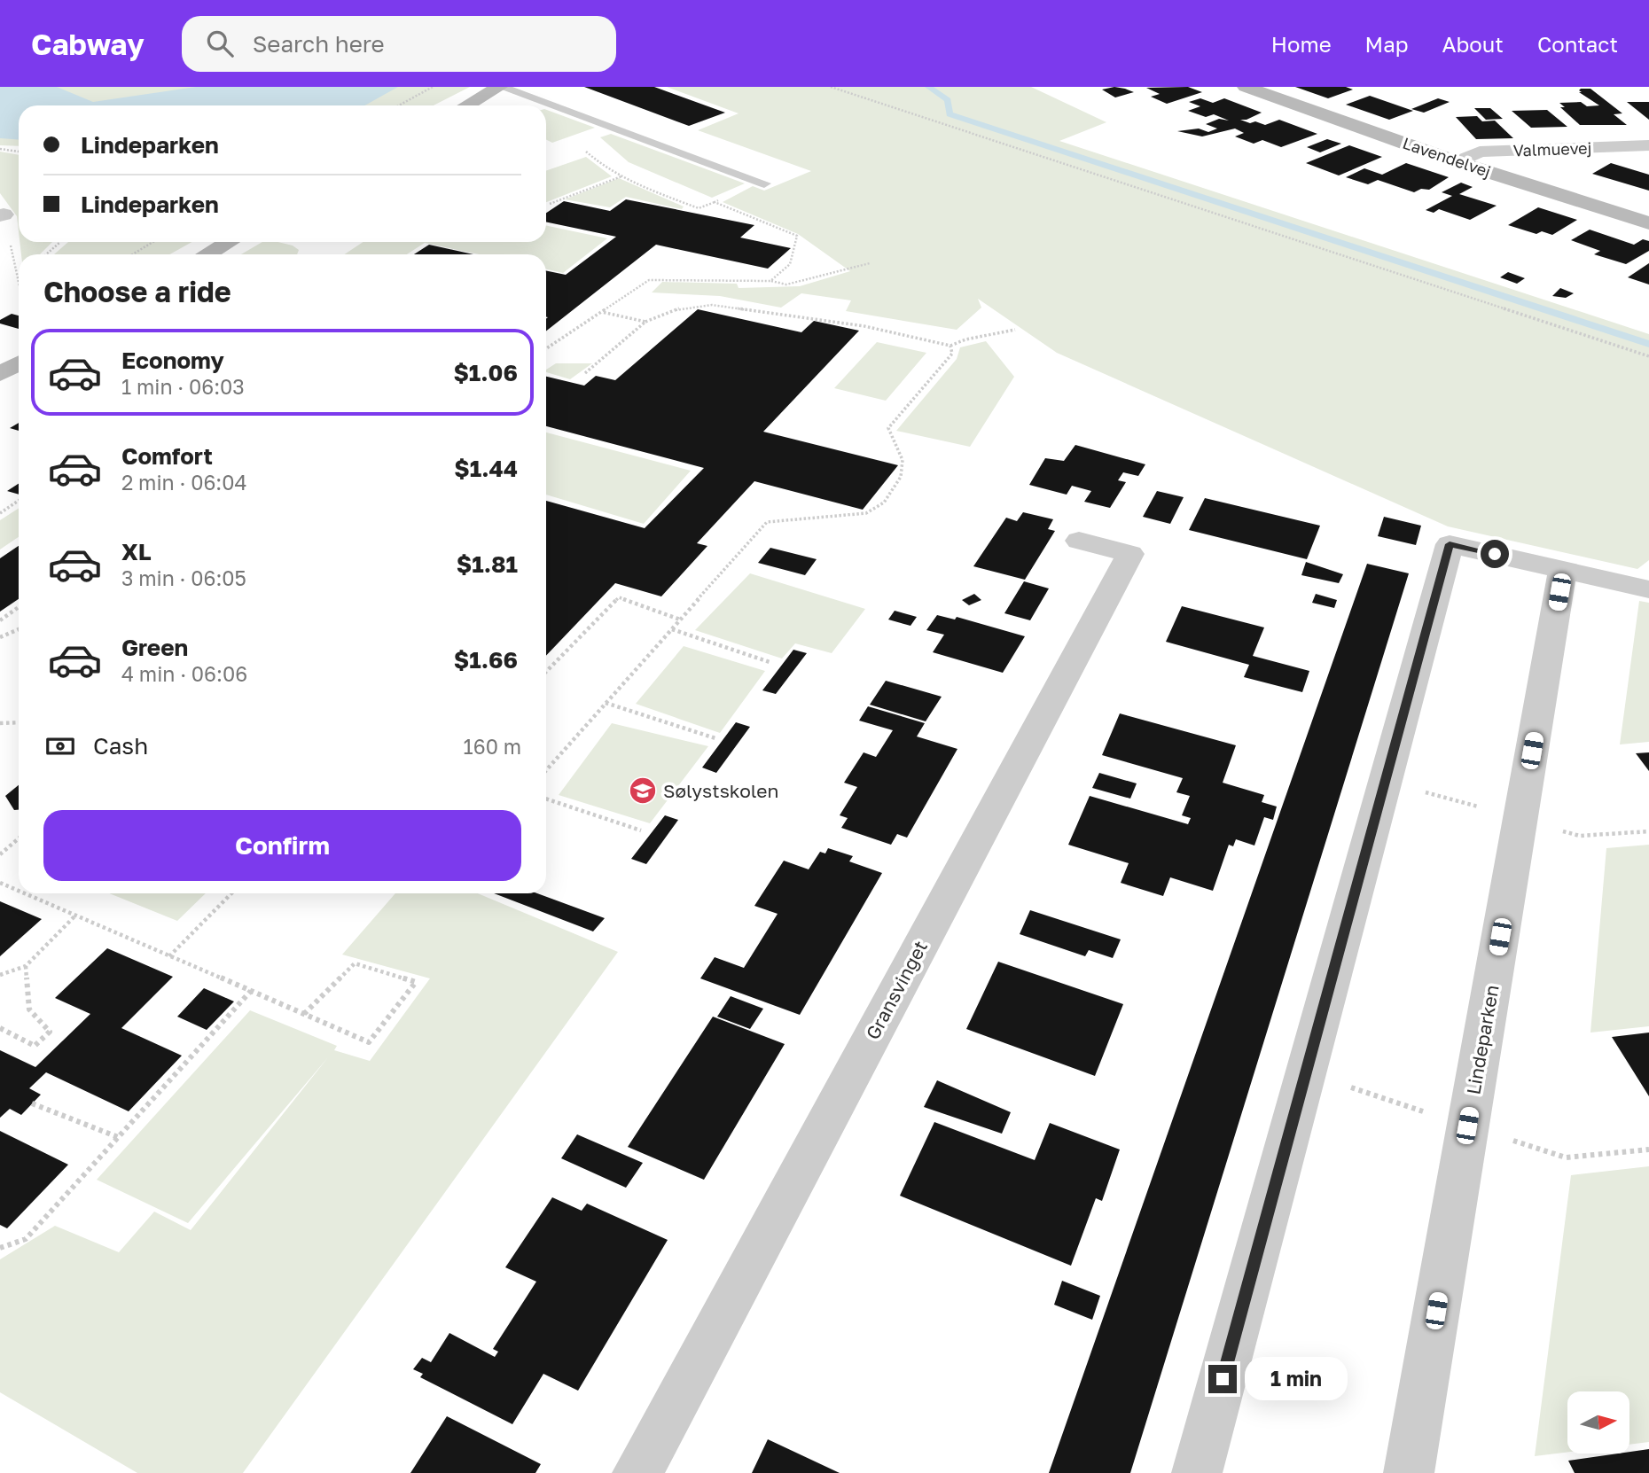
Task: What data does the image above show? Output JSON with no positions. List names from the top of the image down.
{
  "streets": {
    "street": [
      "Valmuevej",
      "Lavendelvej",
      "Gransvinget",
      "Lindeparken"
    ]
  },
  "crossings": [
    ["Valmuevej", "Lavendelvej"]
  ],
  "places": {
    "school or university": ["Sølystskolen"]
  },
  "north": "right",
  "page": {
    "header": "Cabway",
    "search": "Search here",
    "nav": [
      "Home",
      "Map",
      "About",
      "Contact"
    ],
    "banner": ["Lindeparken", "Lindeparken"],
    "heading": "Choose a ride",
    "list": [
      {
        "name": "Economy",
        "note": "1 min · 06:03",
        "value": "$1.06"
      },
      {
        "name": "Comfort",
        "note": "2 min · 06:04",
        "value": "$1.44"
      },
      {
        "name": "XL",
        "note": "3 min · 06:05",
        "value": "$1.81"
      },
      {
        "name": "Green",
        "note": "4 min · 06:06",
        "value": "$1.66"
      }
    ],
    "pay": ["Cash", "160 m"],
    "buttons": "Confirm",
    "bubble": "1 min"
  }
}
